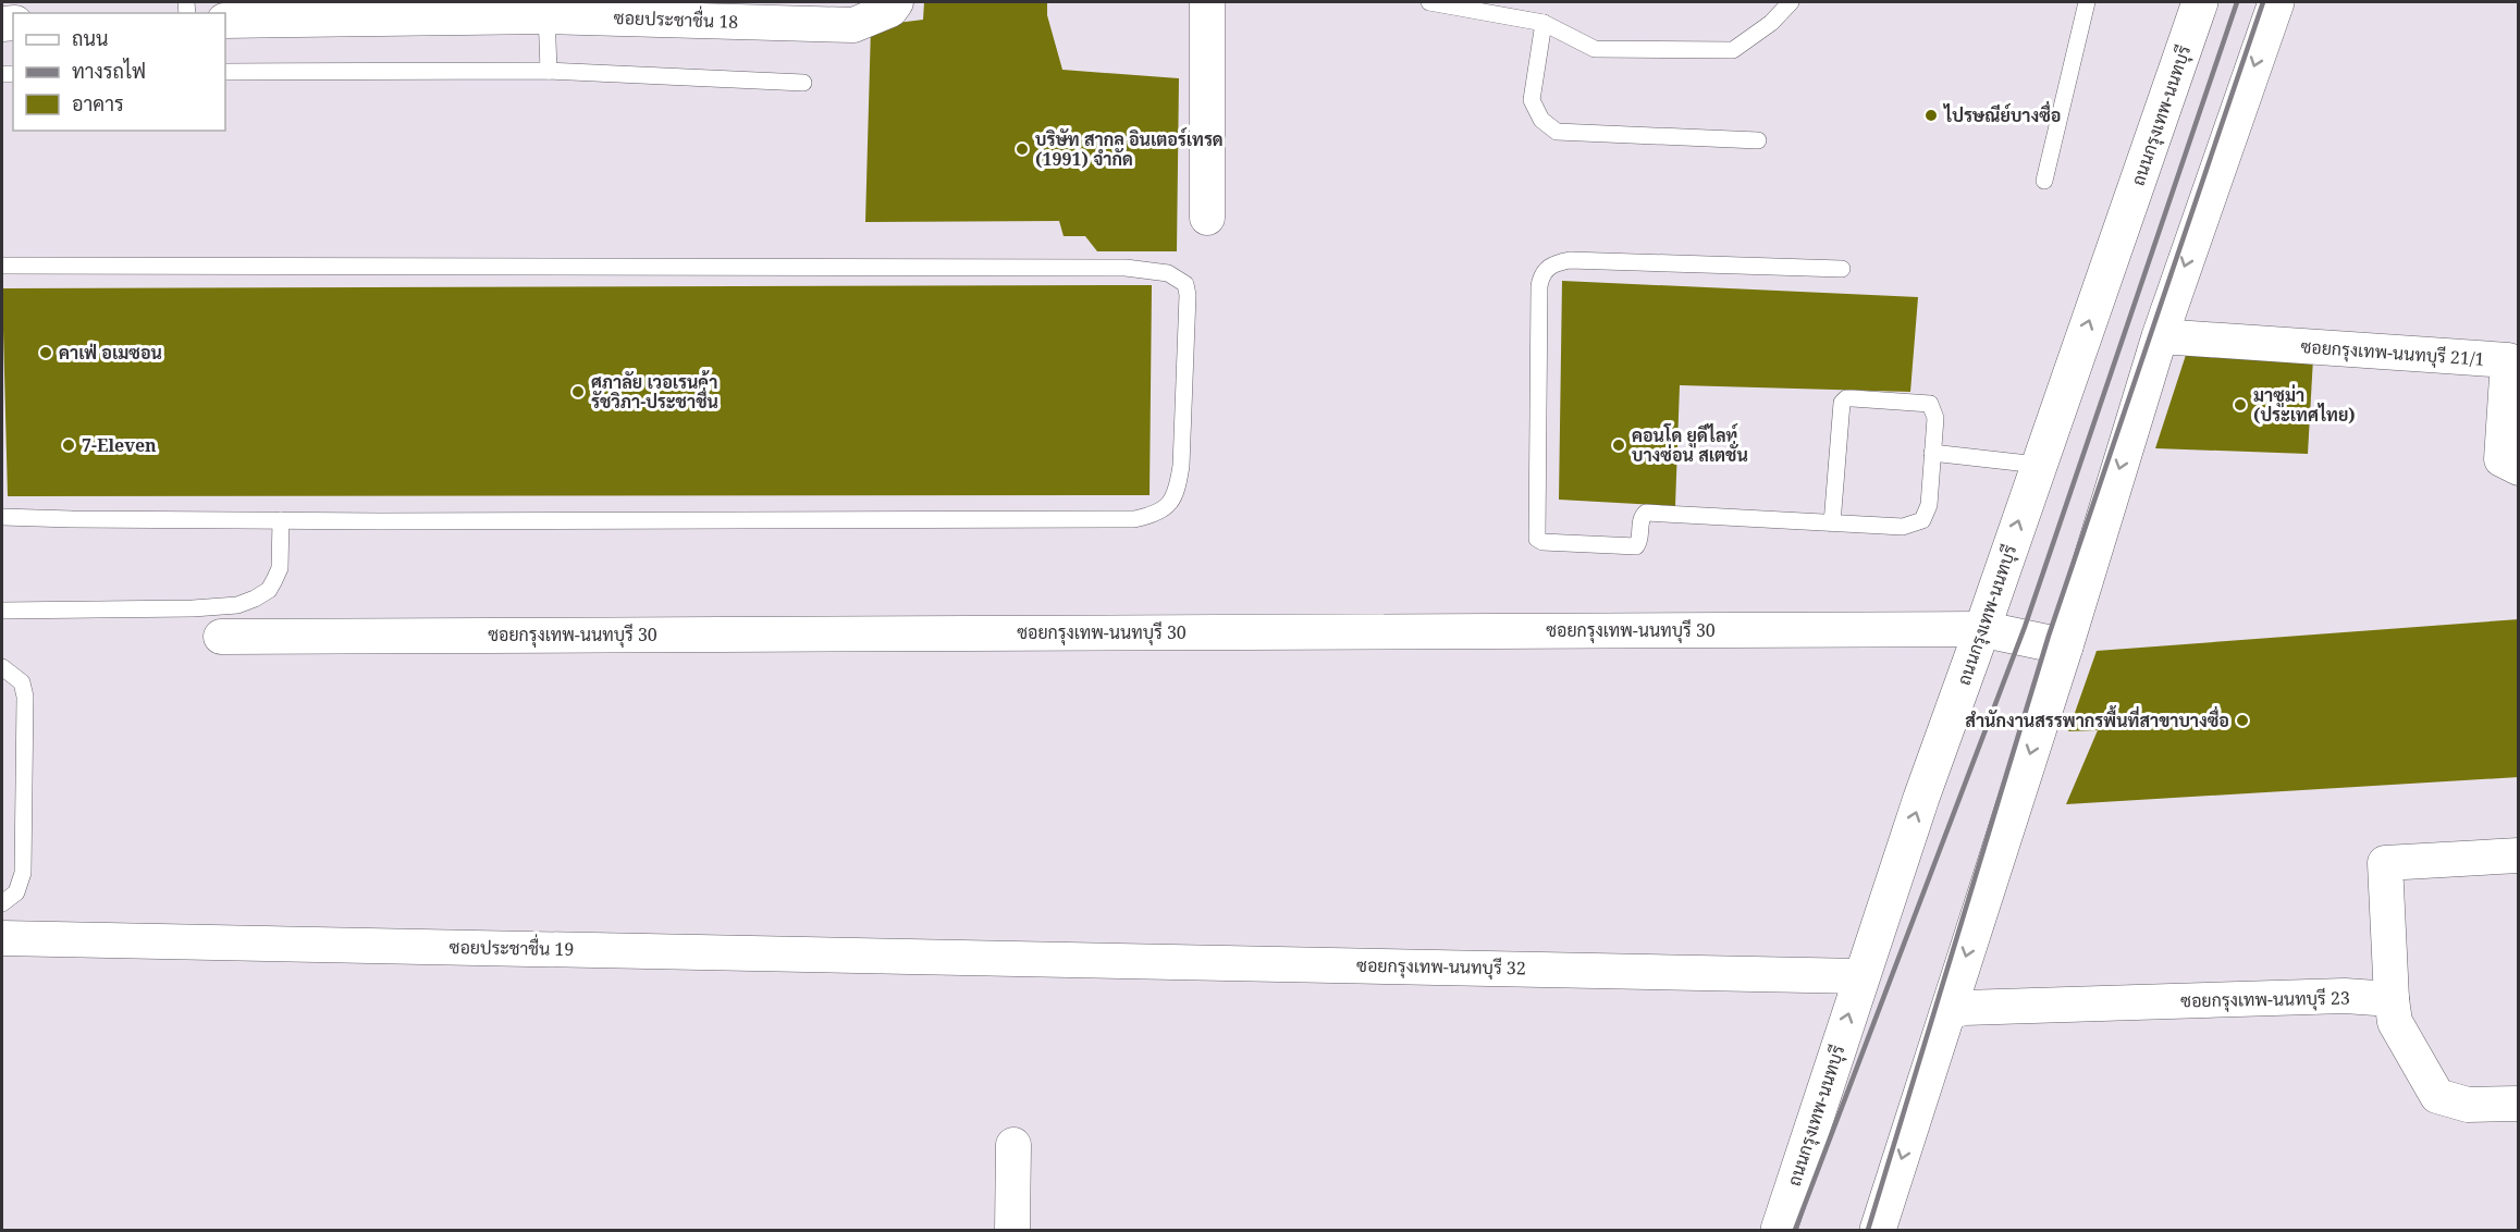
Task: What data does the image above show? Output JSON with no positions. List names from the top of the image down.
{
  "streets": {
    "main road": ["ถนนกรุงเทพ-นนทบุรี"],
    "street": [
      "ซอยประชาชื่น 18",
      "ซอยกรุงเทพ-นนทบุรี 21/1",
      "ซอยกรุงเทพ-นนทบุรี 30",
      "ซอยประชาชื่น 19",
      "ซอยกรุงเทพ-นนทบุรี 32",
      "ซอยกรุงเทพ-นนทบุรี 23"
    ]
  },
  "crossings": [
    ["ถนนกรุงเทพ-นนทบุรี", "ซอยกรุงเทพ-นนทบุรี 30"],
    ["ถนนกรุงเทพ-นนทบุรี", "ซอยกรุงเทพ-นนทบุรี 32"],
    ["ซอยประชาชื่น 19", "ซอยกรุงเทพ-นนทบุรี 32"]
  ],
  "places": [
    "ไปรษณีย์บางซื่อ",
    "บริษัท สากล อินเตอร์เทรด (1991) จำกัด",
    "คาเฟ่ อเมซอน",
    "ศุภาลัย เวอเรนด้า รัชวิภา-ประชาชื่น",
    "มาซูม่า (ประเทศไทย)",
    "7-Eleven",
    "คอนโด ยูดีไลท์ บางซ่อน สเตชั่น",
    "สำนักงานสรรพากรพื้นที่สาขาบางซื่อ"
  ],
  "legend": ["ถนน", "ทางรถไฟ", "อาคาร"]
}
